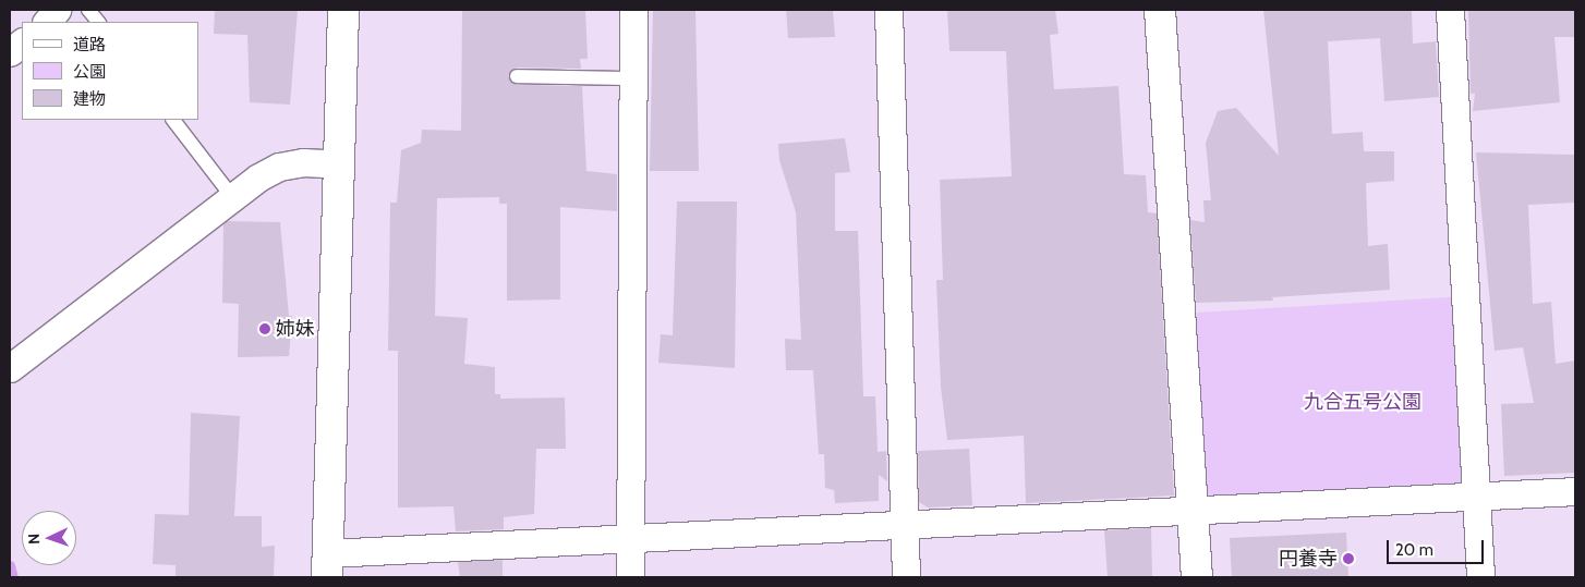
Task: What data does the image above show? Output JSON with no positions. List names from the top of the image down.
{
  "parks": ["九合五号公園"],
  "places": ["姉妹", "円養寺"],
  "legend": ["道路", "公園", "建物"],
  "scale_bar": "20 m",
  "north": "left"
}
